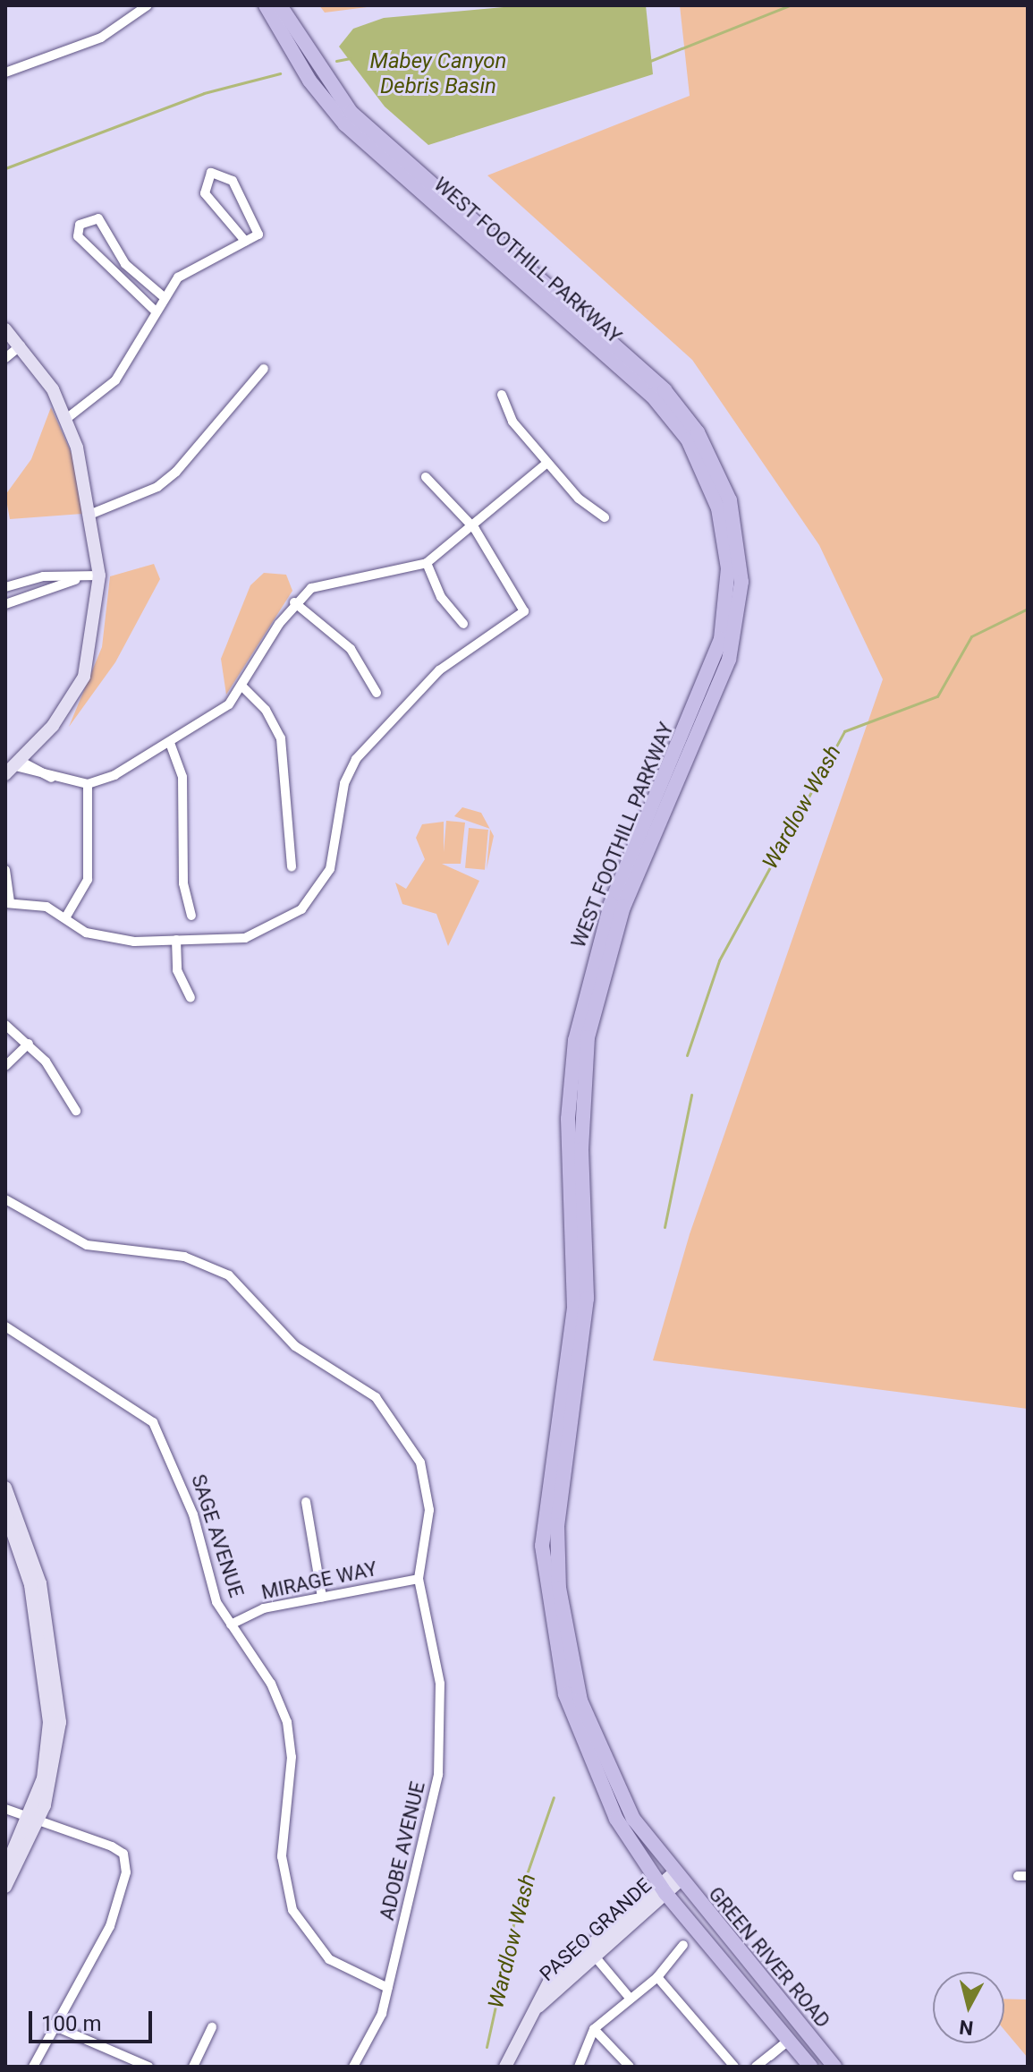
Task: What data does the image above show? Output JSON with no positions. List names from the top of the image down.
{
  "streets": {
    "main road": ["WEST FOOTHILL PARKWAY", "PASEO GRANDE", "GREEN RIVER ROAD"],
    "street": ["SAGE AVENUE", "MIRAGE WAY", "ADOBE AVENUE"]
  },
  "crossings": [
    ["WEST FOOTHILL PARKWAY", "PASEO GRANDE"],
    ["WEST FOOTHILL PARKWAY", "GREEN RIVER ROAD"],
    ["SAGE AVENUE", "MIRAGE WAY"],
    ["SAGE AVENUE", "ADOBE AVENUE"],
    ["MIRAGE WAY", "ADOBE AVENUE"],
    ["PASEO GRANDE", "GREEN RIVER ROAD"]
  ],
  "water": ["Mabey Canyon Debris Basin", "Wardlow Wash"],
  "scale_bar": "100 m",
  "north": "bottom"
}
